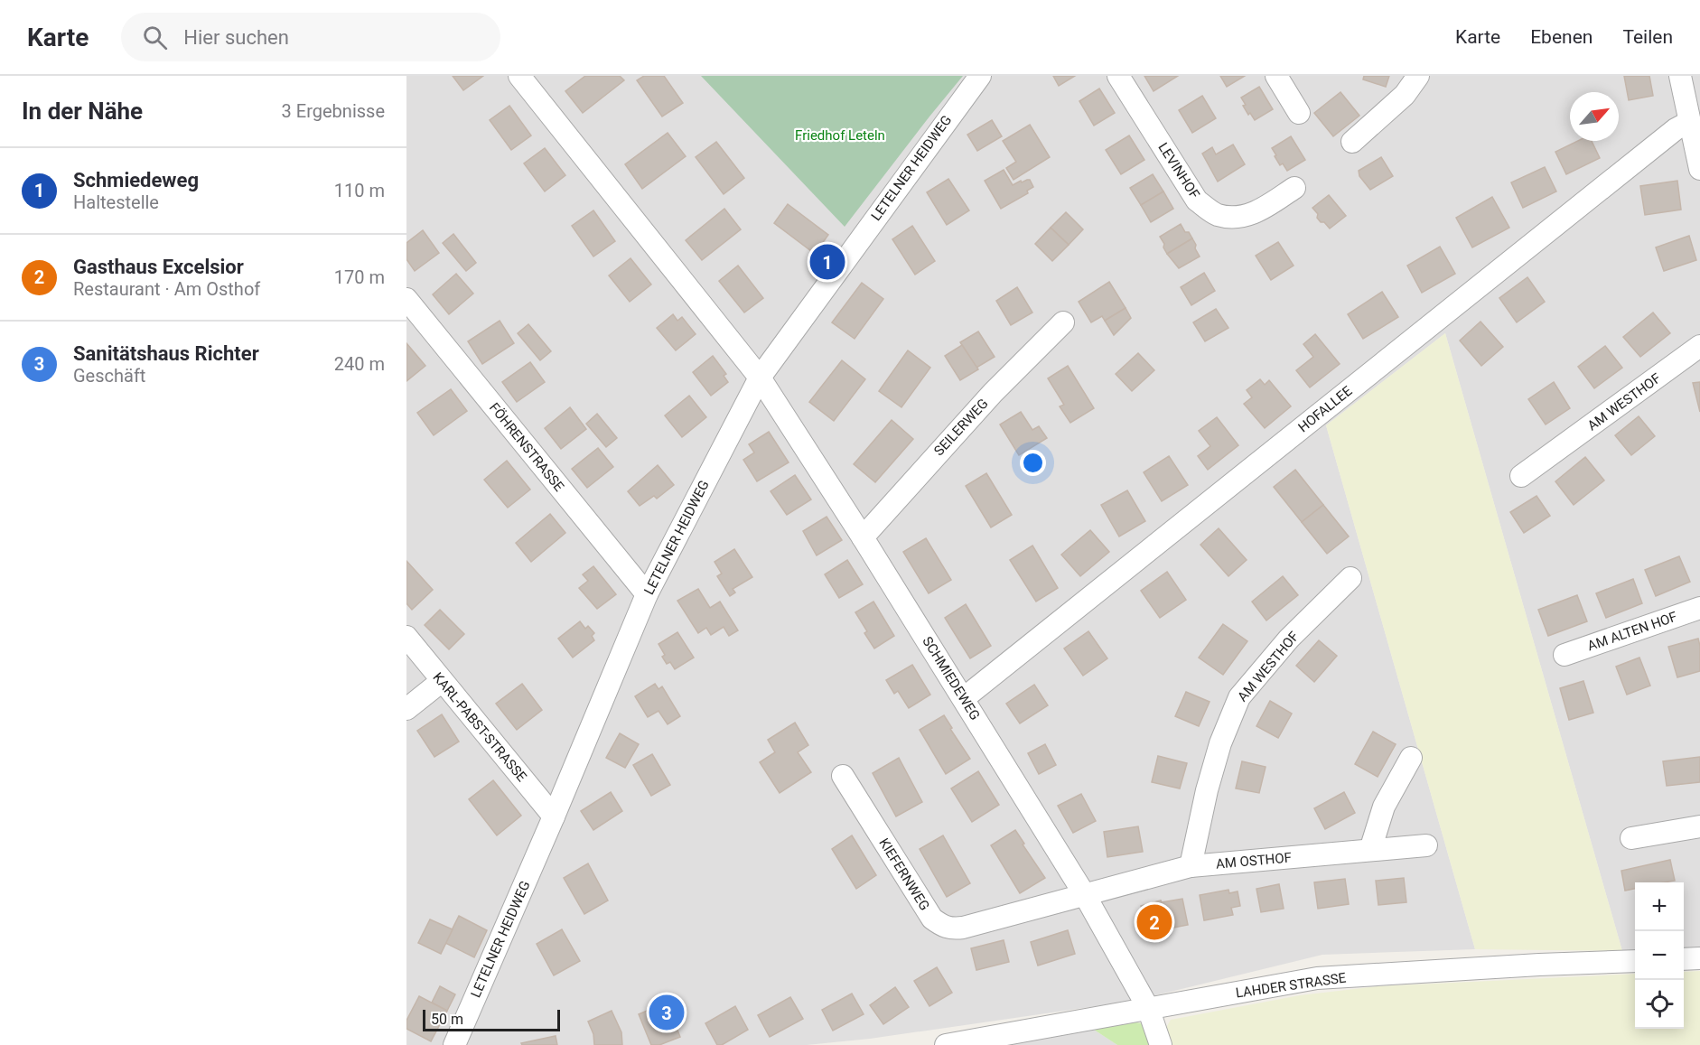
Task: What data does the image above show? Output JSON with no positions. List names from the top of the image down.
{
  "streets": {
    "street": [
      "LETELNER HEIDWEG",
      "LEVINHOF",
      "AM WESTHOF",
      "HOFALLEE",
      "SEILERWEG",
      "FÖHRENSTRASSE",
      "AM ALTEN HOF",
      "SCHMIEDEWEG",
      "KARL-PABST-STRASSE",
      "AM OSTHOF",
      "KIEFERNWEG",
      "LAHDER STRASSE"
    ]
  },
  "crossings": [
    ["LETELNER HEIDWEG", "FÖHRENSTRASSE"],
    ["LETELNER HEIDWEG", "SCHMIEDEWEG"],
    ["LETELNER HEIDWEG", "KARL-PABST-STRASSE"],
    ["AM WESTHOF", "AM OSTHOF"],
    ["HOFALLEE", "SCHMIEDEWEG"],
    ["SEILERWEG", "SCHMIEDEWEG"],
    ["SCHMIEDEWEG", "AM OSTHOF"],
    ["SCHMIEDEWEG", "KIEFERNWEG"],
    ["SCHMIEDEWEG", "LAHDER STRASSE"],
    ["AM OSTHOF", "KIEFERNWEG"]
  ],
  "parks": ["Friedhof Leteln"],
  "scale_bar": "50 m",
  "north": "top right",
  "page": {
    "header": "Karte",
    "search": "Hier suchen",
    "nav": ["Karte", "Ebenen", "Teilen"],
    "heading": ["In der Nähe", "3 Ergebnisse"],
    "list": [
      {
        "mark": "1",
        "name": "Schmiedeweg",
        "note": "Haltestelle",
        "value": "110 m"
      },
      {
        "mark": "2",
        "name": "Gasthaus Excelsior",
        "note": "Restaurant · Am Osthof",
        "value": "170 m"
      },
      {
        "mark": "3",
        "name": "Sanitätshaus Richter",
        "note": "Geschäft",
        "value": "240 m"
      }
    ],
    "pins": ["1", "2", "3"],
    "map_buttons": ["+", "−"],
    "scale": "50 m"
  }
}
